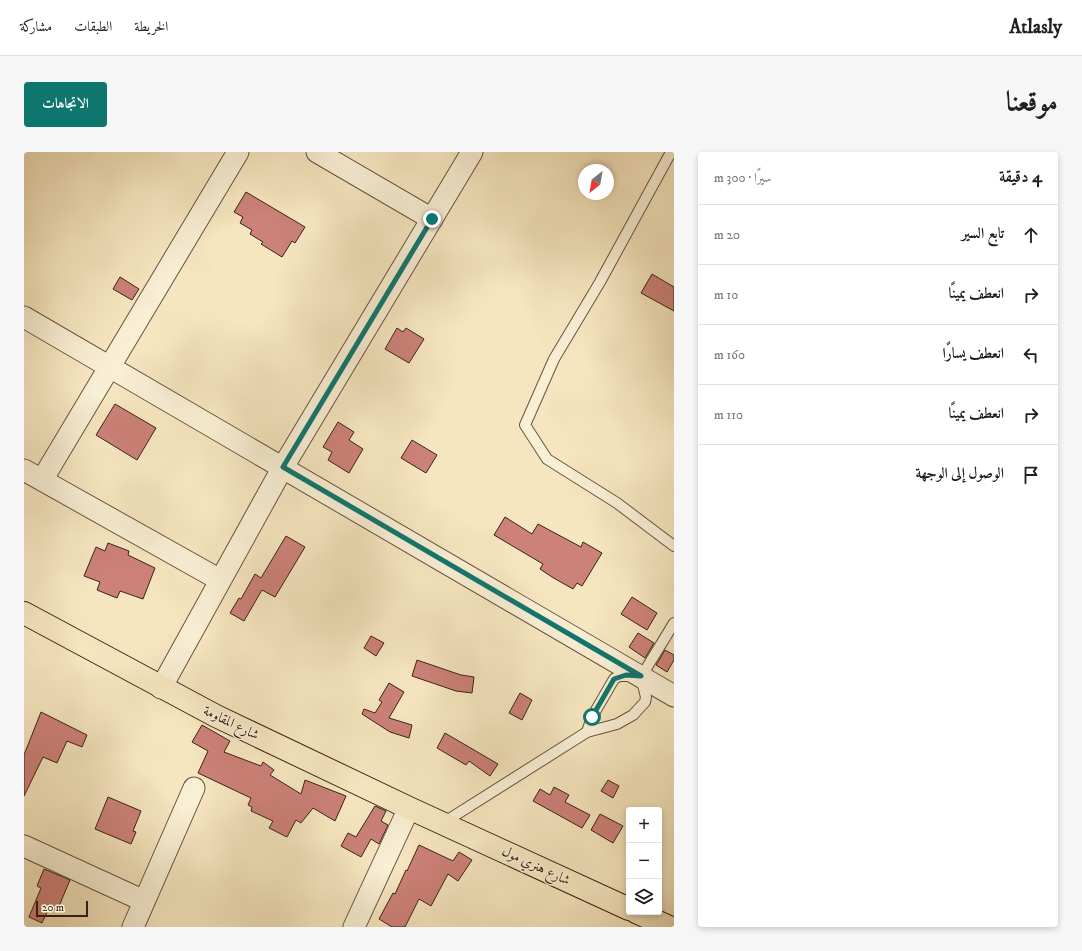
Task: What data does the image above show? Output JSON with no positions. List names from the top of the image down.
{
  "streets": {
    "highway": ["شارع المقاومة", "شارع هنري مول"]
  },
  "crossings": [
    ["شارع المقاومة", "شارع هنري مول"]
  ],
  "scale_bar": "20 m",
  "north": "bottom left",
  "page": {
    "header": "Atlasly",
    "nav": ["الخريطة", "الطبقات", "مشاركة"],
    "title": "موقعنا",
    "buttons": "الاتجاهات",
    "heading": ["4 دقيقة", "سيرًا · 300 m"],
    "list": [
      ["تابع السير", "20 m"],
      ["انعطف يمينًا", "10 m"],
      ["انعطف يسارًا", "160 m"],
      ["انعطف يمينًا", "110 m"],
      "الوصول إلى الوجهة"
    ],
    "map_buttons": ["+", "−"],
    "scale": "20 m"
  }
}
